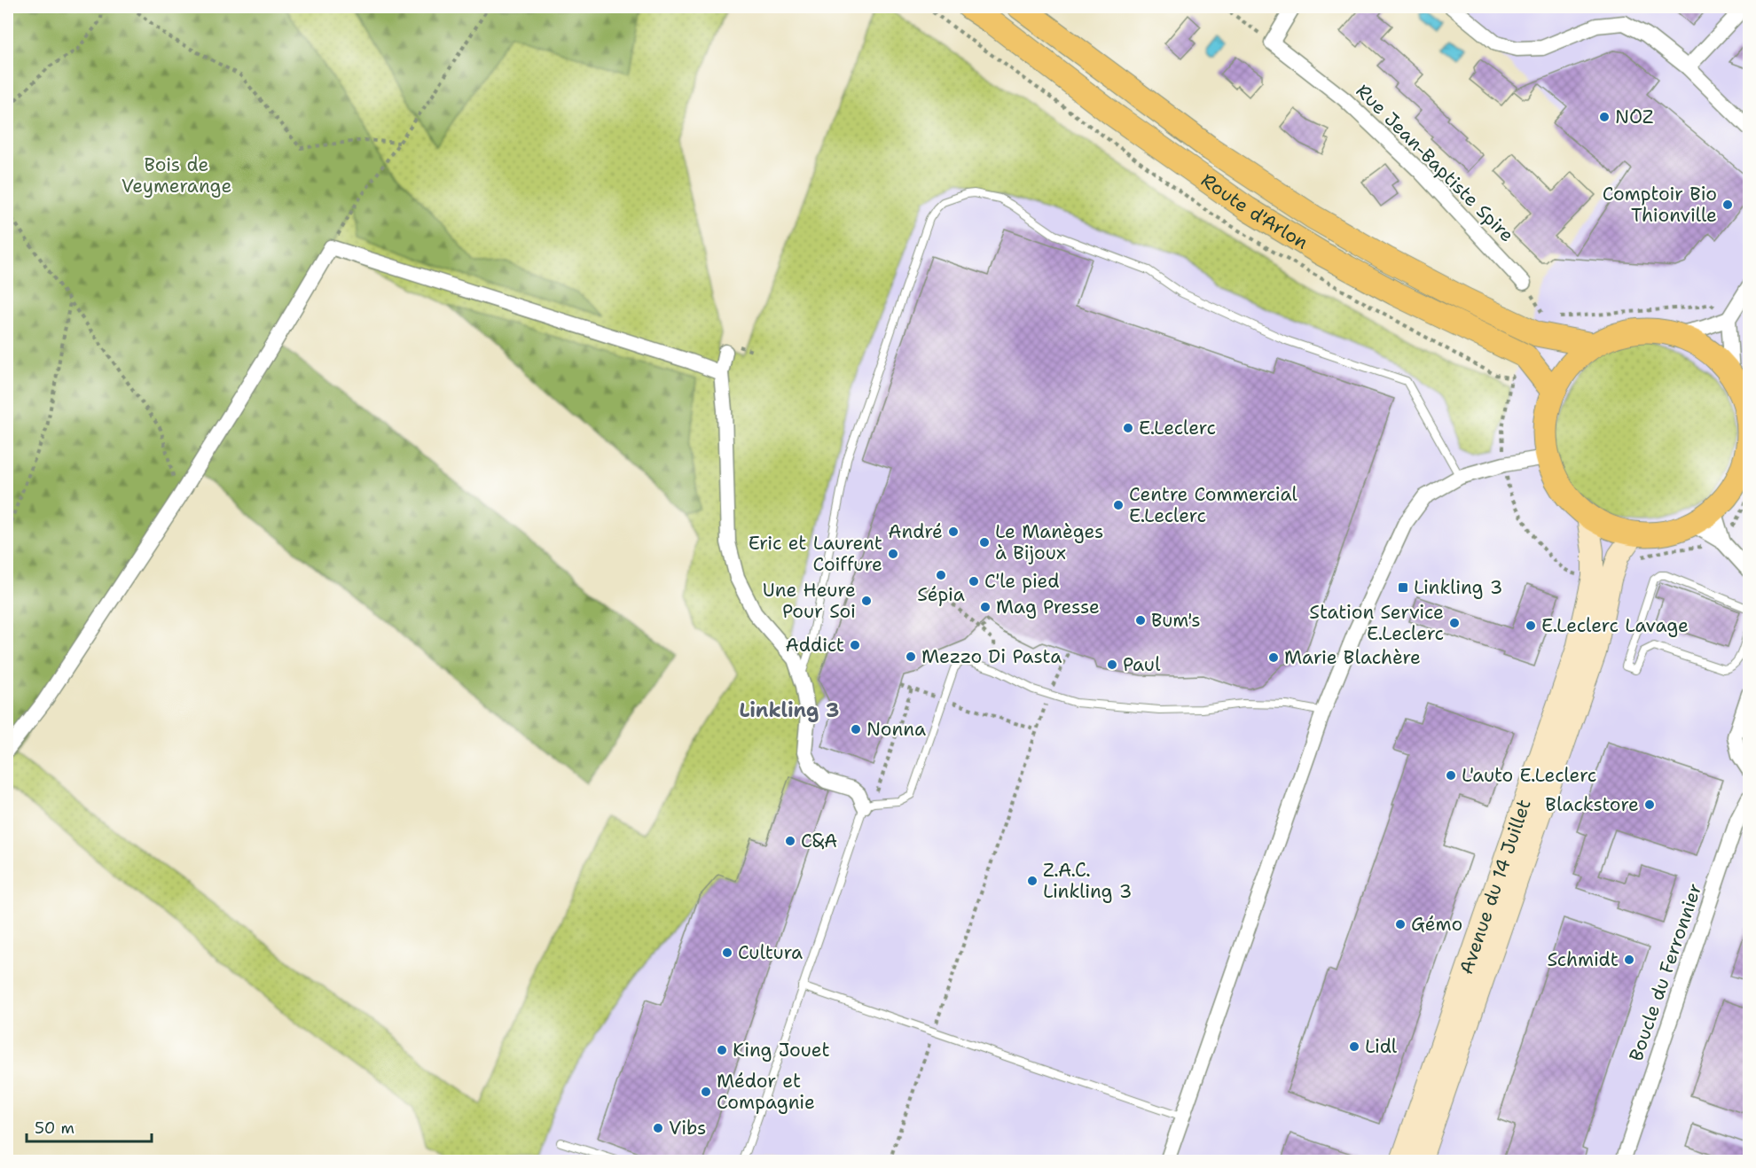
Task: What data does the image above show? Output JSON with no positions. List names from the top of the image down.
{
  "streets": {
    "main road": ["Route d'Arlon", "Avenue du 14 Juillet"],
    "street": ["Rue Jean-Baptiste Spire", "Boucle du Ferronnier"]
  },
  "districts": ["Linkling 3"],
  "parks": ["Bois de Veymerange"],
  "places": {
    "other": [
      "NOZ",
      "Comptoir Bio Thionville",
      "E.Leclerc",
      "Centre Commercial E.Leclerc",
      "André",
      "Le Manèges à Bijoux",
      "Eric et Laurent Coiffure",
      "Sépia",
      "C'le pied",
      "Une Heure Pour Soi",
      "Mag Presse",
      "Bum's",
      "Station Service E.Leclerc",
      "E.Leclerc Lavage",
      "Addict",
      "Mezzo Di Pasta",
      "Marie Blachère",
      "Paul",
      "Nonna",
      "L'auto E.Leclerc",
      "Blackstore",
      "C&A",
      "Z.A.C. Linkling 3",
      "Gémo",
      "Cultura",
      "Schmidt",
      "Lidl",
      "King Jouet",
      "Médor et Compagnie",
      "Vibs"
    ],
    "transit": ["Linkling 3"]
  },
  "scale_bar": "50 m"
}
